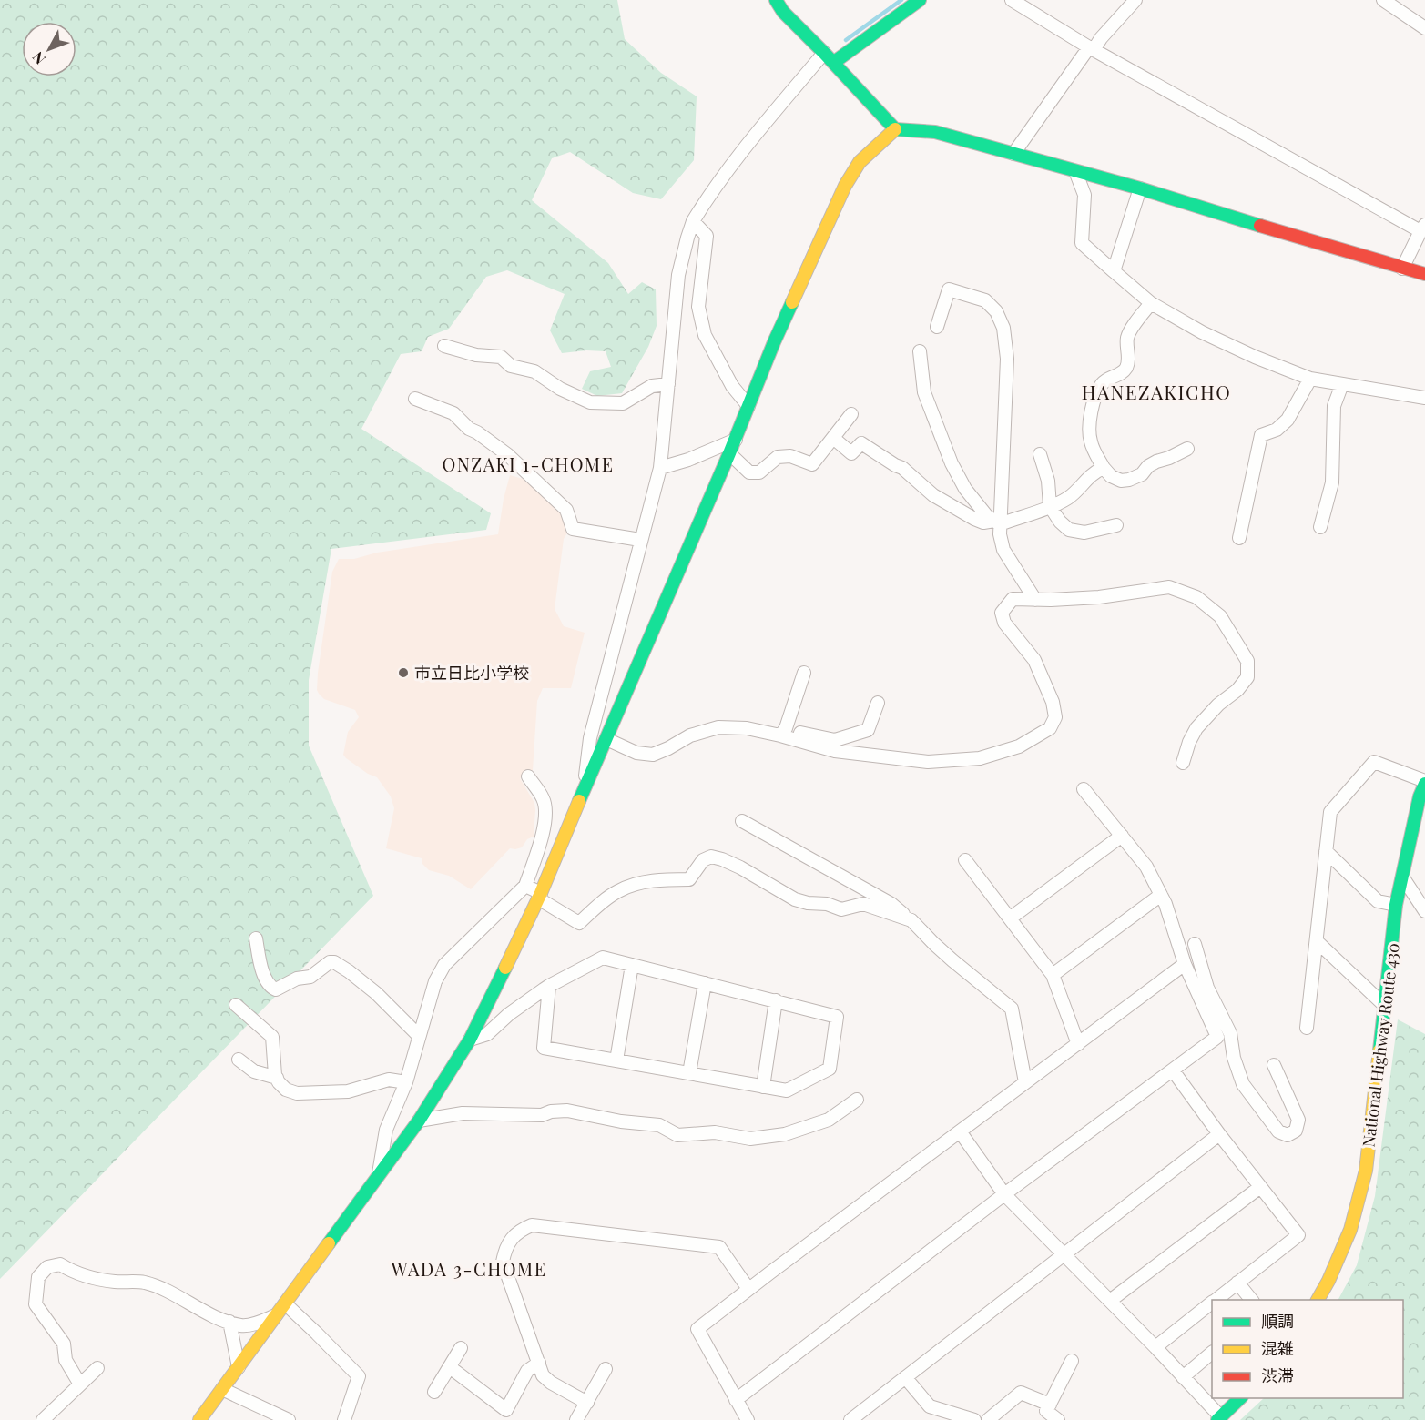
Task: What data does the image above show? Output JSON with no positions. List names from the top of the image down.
{
  "streets": {
    "main road": ["National Highway Route 430"]
  },
  "districts": ["HANEZAKICHO", "ONZAKI 1-CHOME", "WADA 3-CHOME"],
  "places": ["市立日比小学校"],
  "legend": ["順調", "混雑", "渋滞"],
  "north": "bottom left"
}
